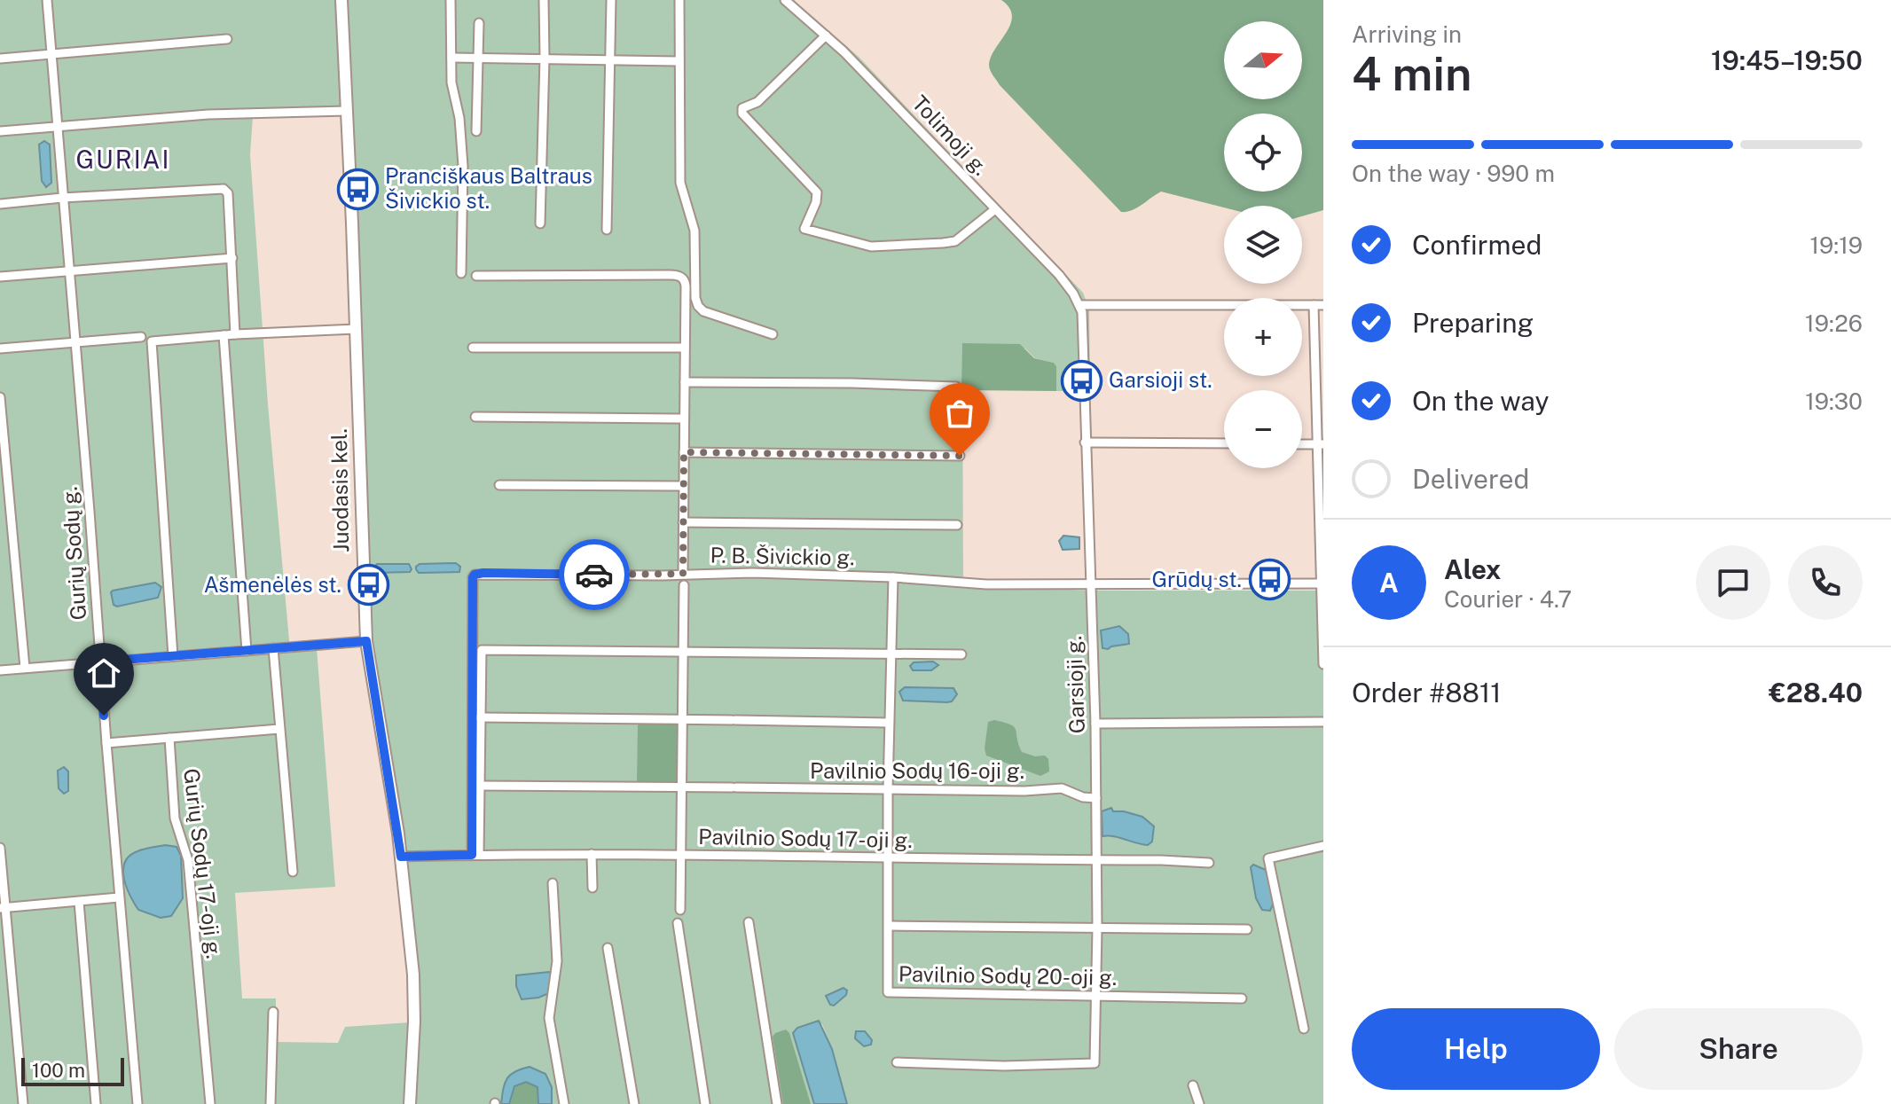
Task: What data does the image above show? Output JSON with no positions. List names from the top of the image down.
{
  "streets": {
    "main road": ["Juodasis kel."],
    "street": [
      "Tolimoji g.",
      "Gurių Sodų g.",
      "P. B. Šivickio g.",
      "Garsioji g.",
      "Pavilnio Sodų 16-oji g.",
      "Pavilnio Sodų 17-oji g.",
      "Gurių Sodų 17-oji g.",
      "Pavilnio Sodų 20-oji g."
    ]
  },
  "crossings": [
    ["Tolimoji g.", "Garsioji g."],
    ["Juodasis kel.", "Pavilnio Sodų 17-oji g."],
    ["P. B. Šivickio g.", "Garsioji g."],
    ["P. B. Šivickio g.", "Pavilnio Sodų 17-oji g."],
    ["P. B. Šivickio g.", "Pavilnio Sodų 20-oji g."],
    ["Garsioji g.", "Pavilnio Sodų 16-oji g."],
    ["Garsioji g.", "Pavilnio Sodų 17-oji g."],
    ["Garsioji g.", "Pavilnio Sodų 20-oji g."],
    ["Pavilnio Sodų 16-oji g.", "Pavilnio Sodų 20-oji g."],
    ["Pavilnio Sodų 17-oji g.", "Pavilnio Sodų 20-oji g."]
  ],
  "districts": ["GURIAI"],
  "places": {
    "bus stop": [
      "Pranciškaus Baltraus Šivickio st.",
      "Garsioji st.",
      "Grūdų st.",
      "Ašmenėlės st."
    ]
  },
  "scale_bar": "100 m",
  "north": "right",
  "page": {
    "heading": ["4 min", "Arriving in", "19:45–19:50"],
    "panel": [
      "Alex",
      "Courier · 4.7",
      "Order #8811",
      "€28.40"
    ],
    "map_buttons": ["+", "−"],
    "bar": "On the way · 990 m",
    "list": [
      ["Confirmed", "19:19"],
      ["Preparing", "19:26"],
      ["On the way", "19:30"],
      "Delivered"
    ],
    "round": "A",
    "buttons": ["Help", "Share"],
    "scale": "100 m"
  }
}
